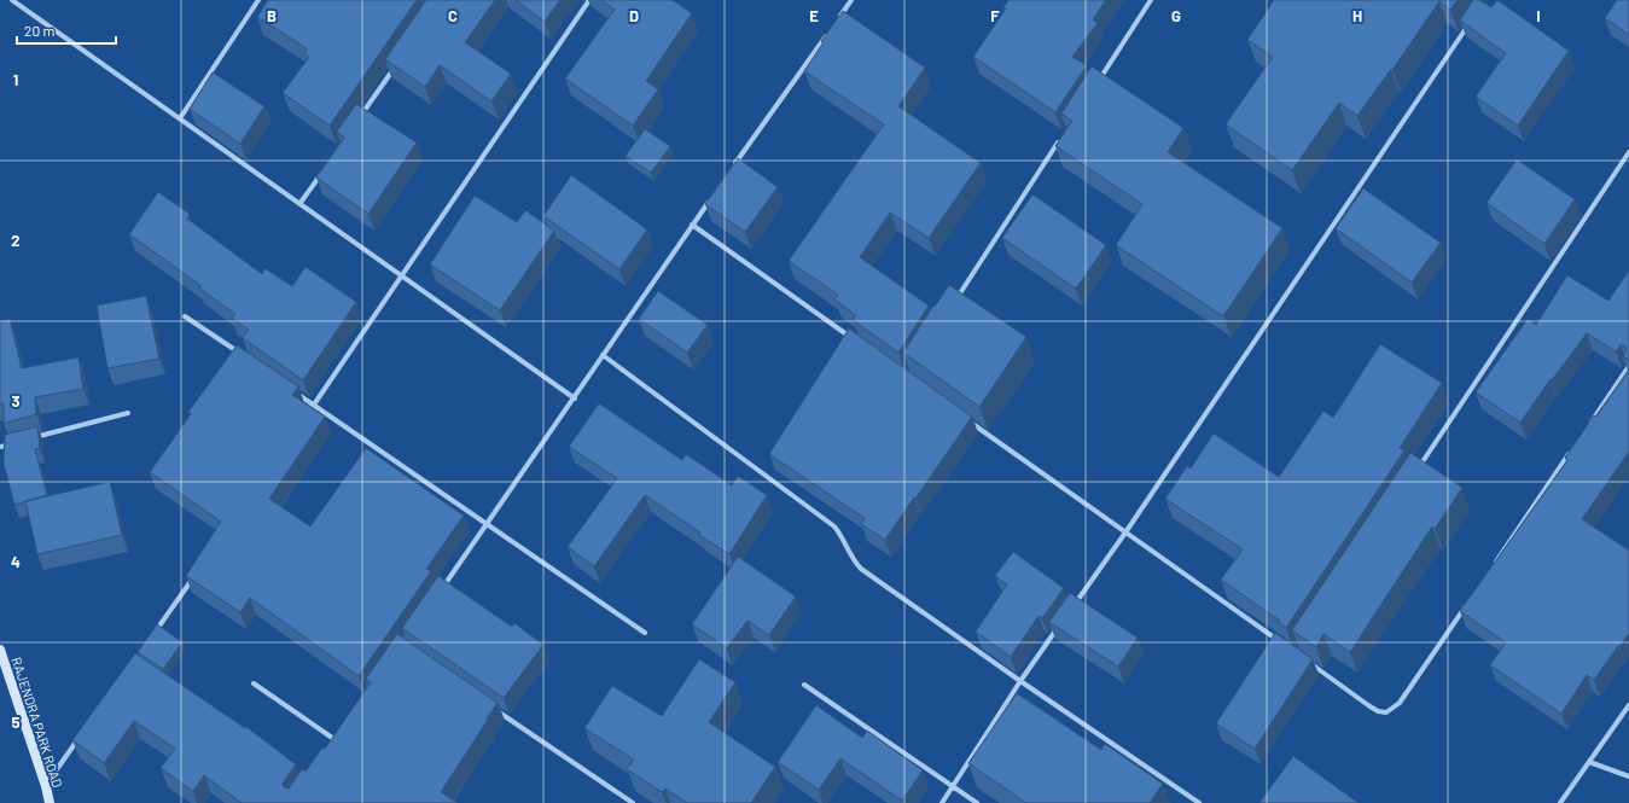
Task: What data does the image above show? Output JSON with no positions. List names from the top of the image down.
{
  "streets": {
    "street": ["RAJENDRA PARK ROAD"]
  },
  "scale_bar": "20 m",
  "grid": {
    "columns": [
      "B",
      "C",
      "D",
      "E",
      "F",
      "G",
      "H",
      "I"
    ],
    "rows": [
      "1",
      "2",
      "3",
      "4",
      "5"
    ]
  }
}
